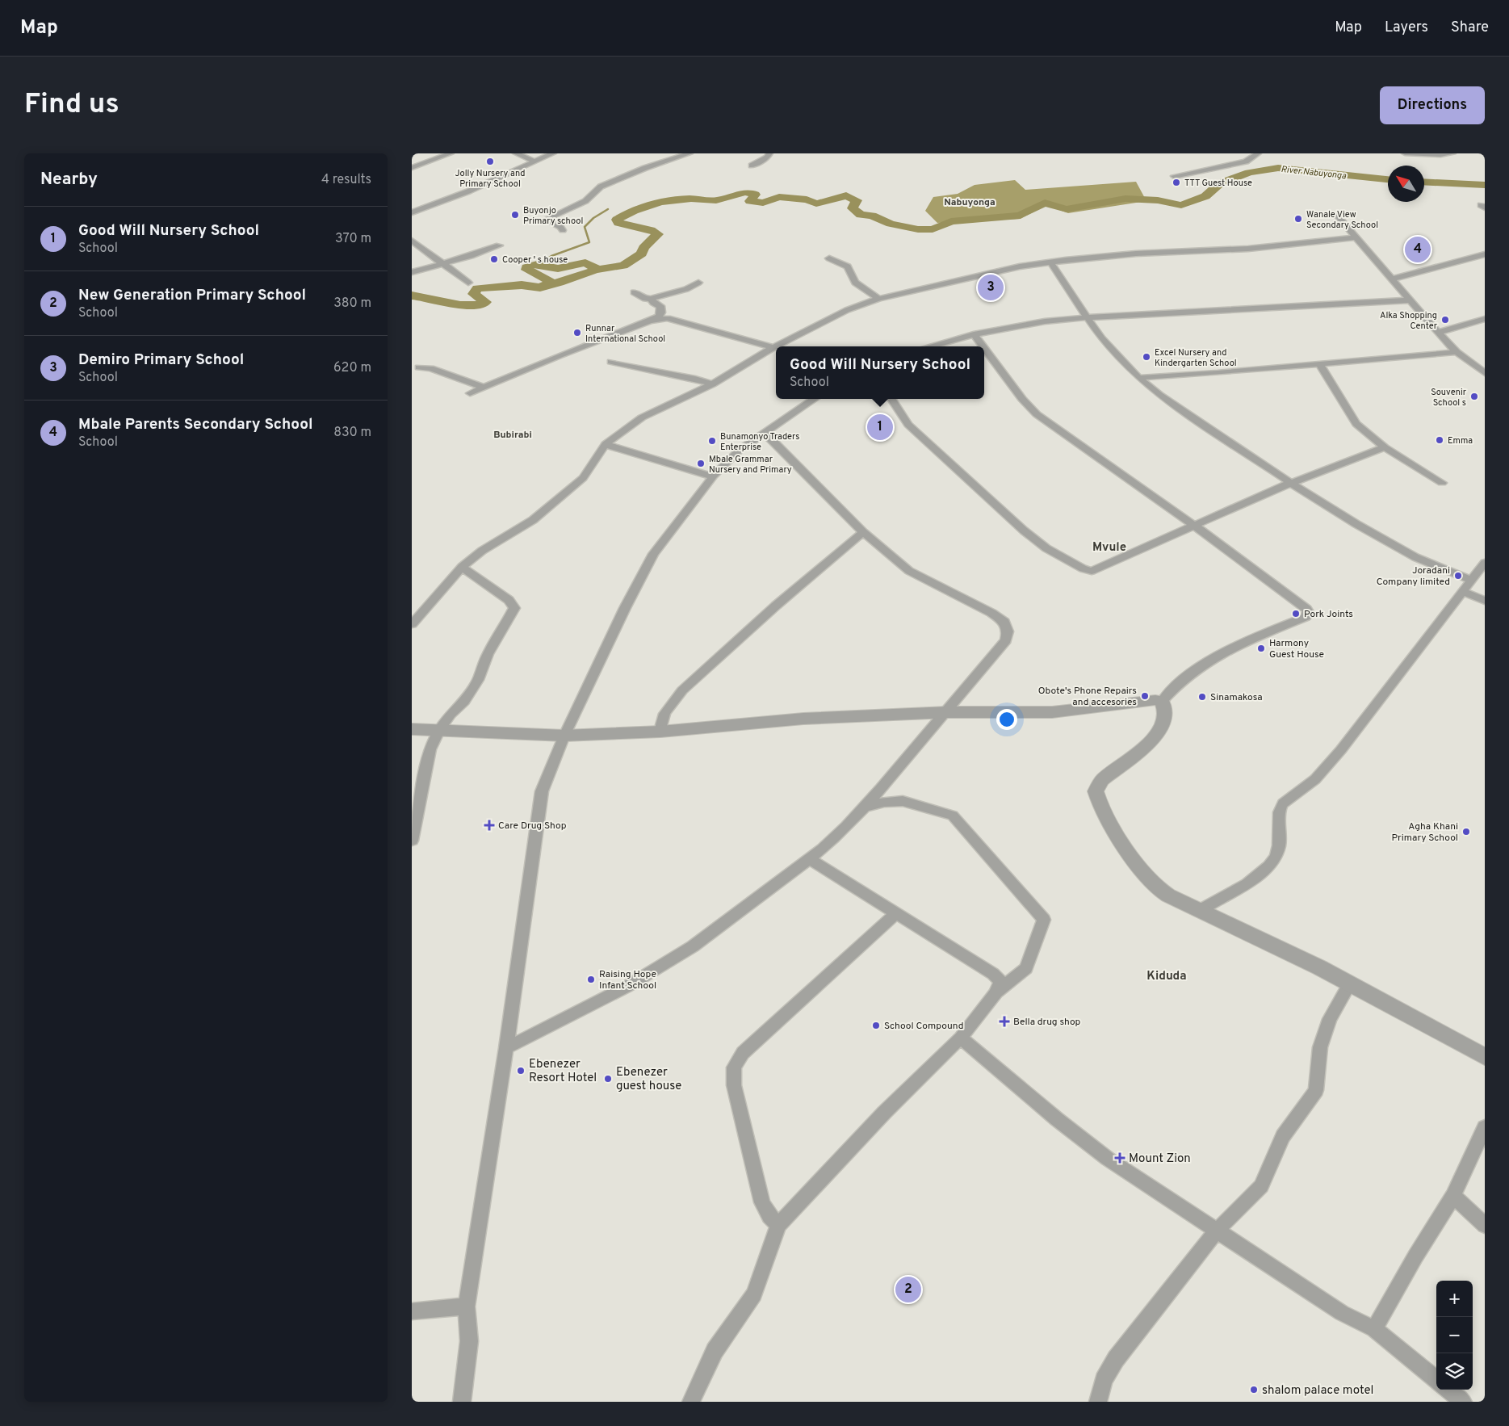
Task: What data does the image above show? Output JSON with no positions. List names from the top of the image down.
{
  "districts": [
    "Nabuyonga",
    "Bubirabi",
    "Mvule",
    "Kiduda"
  ],
  "water": ["River Nabuyonga"],
  "places": {
    "other": [
      "Jolly Nursery and Primary School",
      "TTT Guest House",
      "Buyonjo Primary school",
      "Wanale View Secondary School",
      "Cooper ' s house",
      "Alka Shopping Center",
      "Runnar International School",
      "Excel Nursery and Kindergarten School",
      "Souvenir School s",
      "Emma",
      "Bunamonyo Traders Enterprise",
      "Mbale Grammar Nursery and Primary",
      "Joradani Company limited",
      "Pork Joints",
      "Harmony Guest House",
      "Obote's Phone Repairs and accesories",
      "Sinamakosa",
      "Agha Khani Primary School",
      "Raising Hope Infant School",
      "School Compound",
      "Ebenezer Resort Hotel",
      "Ebenezer guest house",
      "shalom palace motel"
    ],
    "health": ["Care Drug Shop", "Bella drug shop", "Mount Zion"]
  },
  "north": "top left",
  "page": {
    "header": "Map",
    "nav": ["Map", "Layers", "Share"],
    "buttons": "Directions",
    "title": "Find us",
    "heading": ["Nearby", "4 results"],
    "list": [
      {
        "mark": "1",
        "name": "Good Will Nursery School",
        "note": "School",
        "value": "370 m"
      },
      {
        "mark": "2",
        "name": "New Generation Primary School",
        "note": "School",
        "value": "380 m"
      },
      {
        "mark": "3",
        "name": "Demiro Primary School",
        "note": "School",
        "value": "620 m"
      },
      {
        "mark": "4",
        "name": "Mbale Parents Secondary School",
        "note": "School",
        "value": "830 m"
      }
    ],
    "pins": [
      "4",
      "3",
      "1",
      "2"
    ],
    "popup": ["Good Will Nursery School", "School"],
    "map_buttons": ["+", "−"]
  }
}
